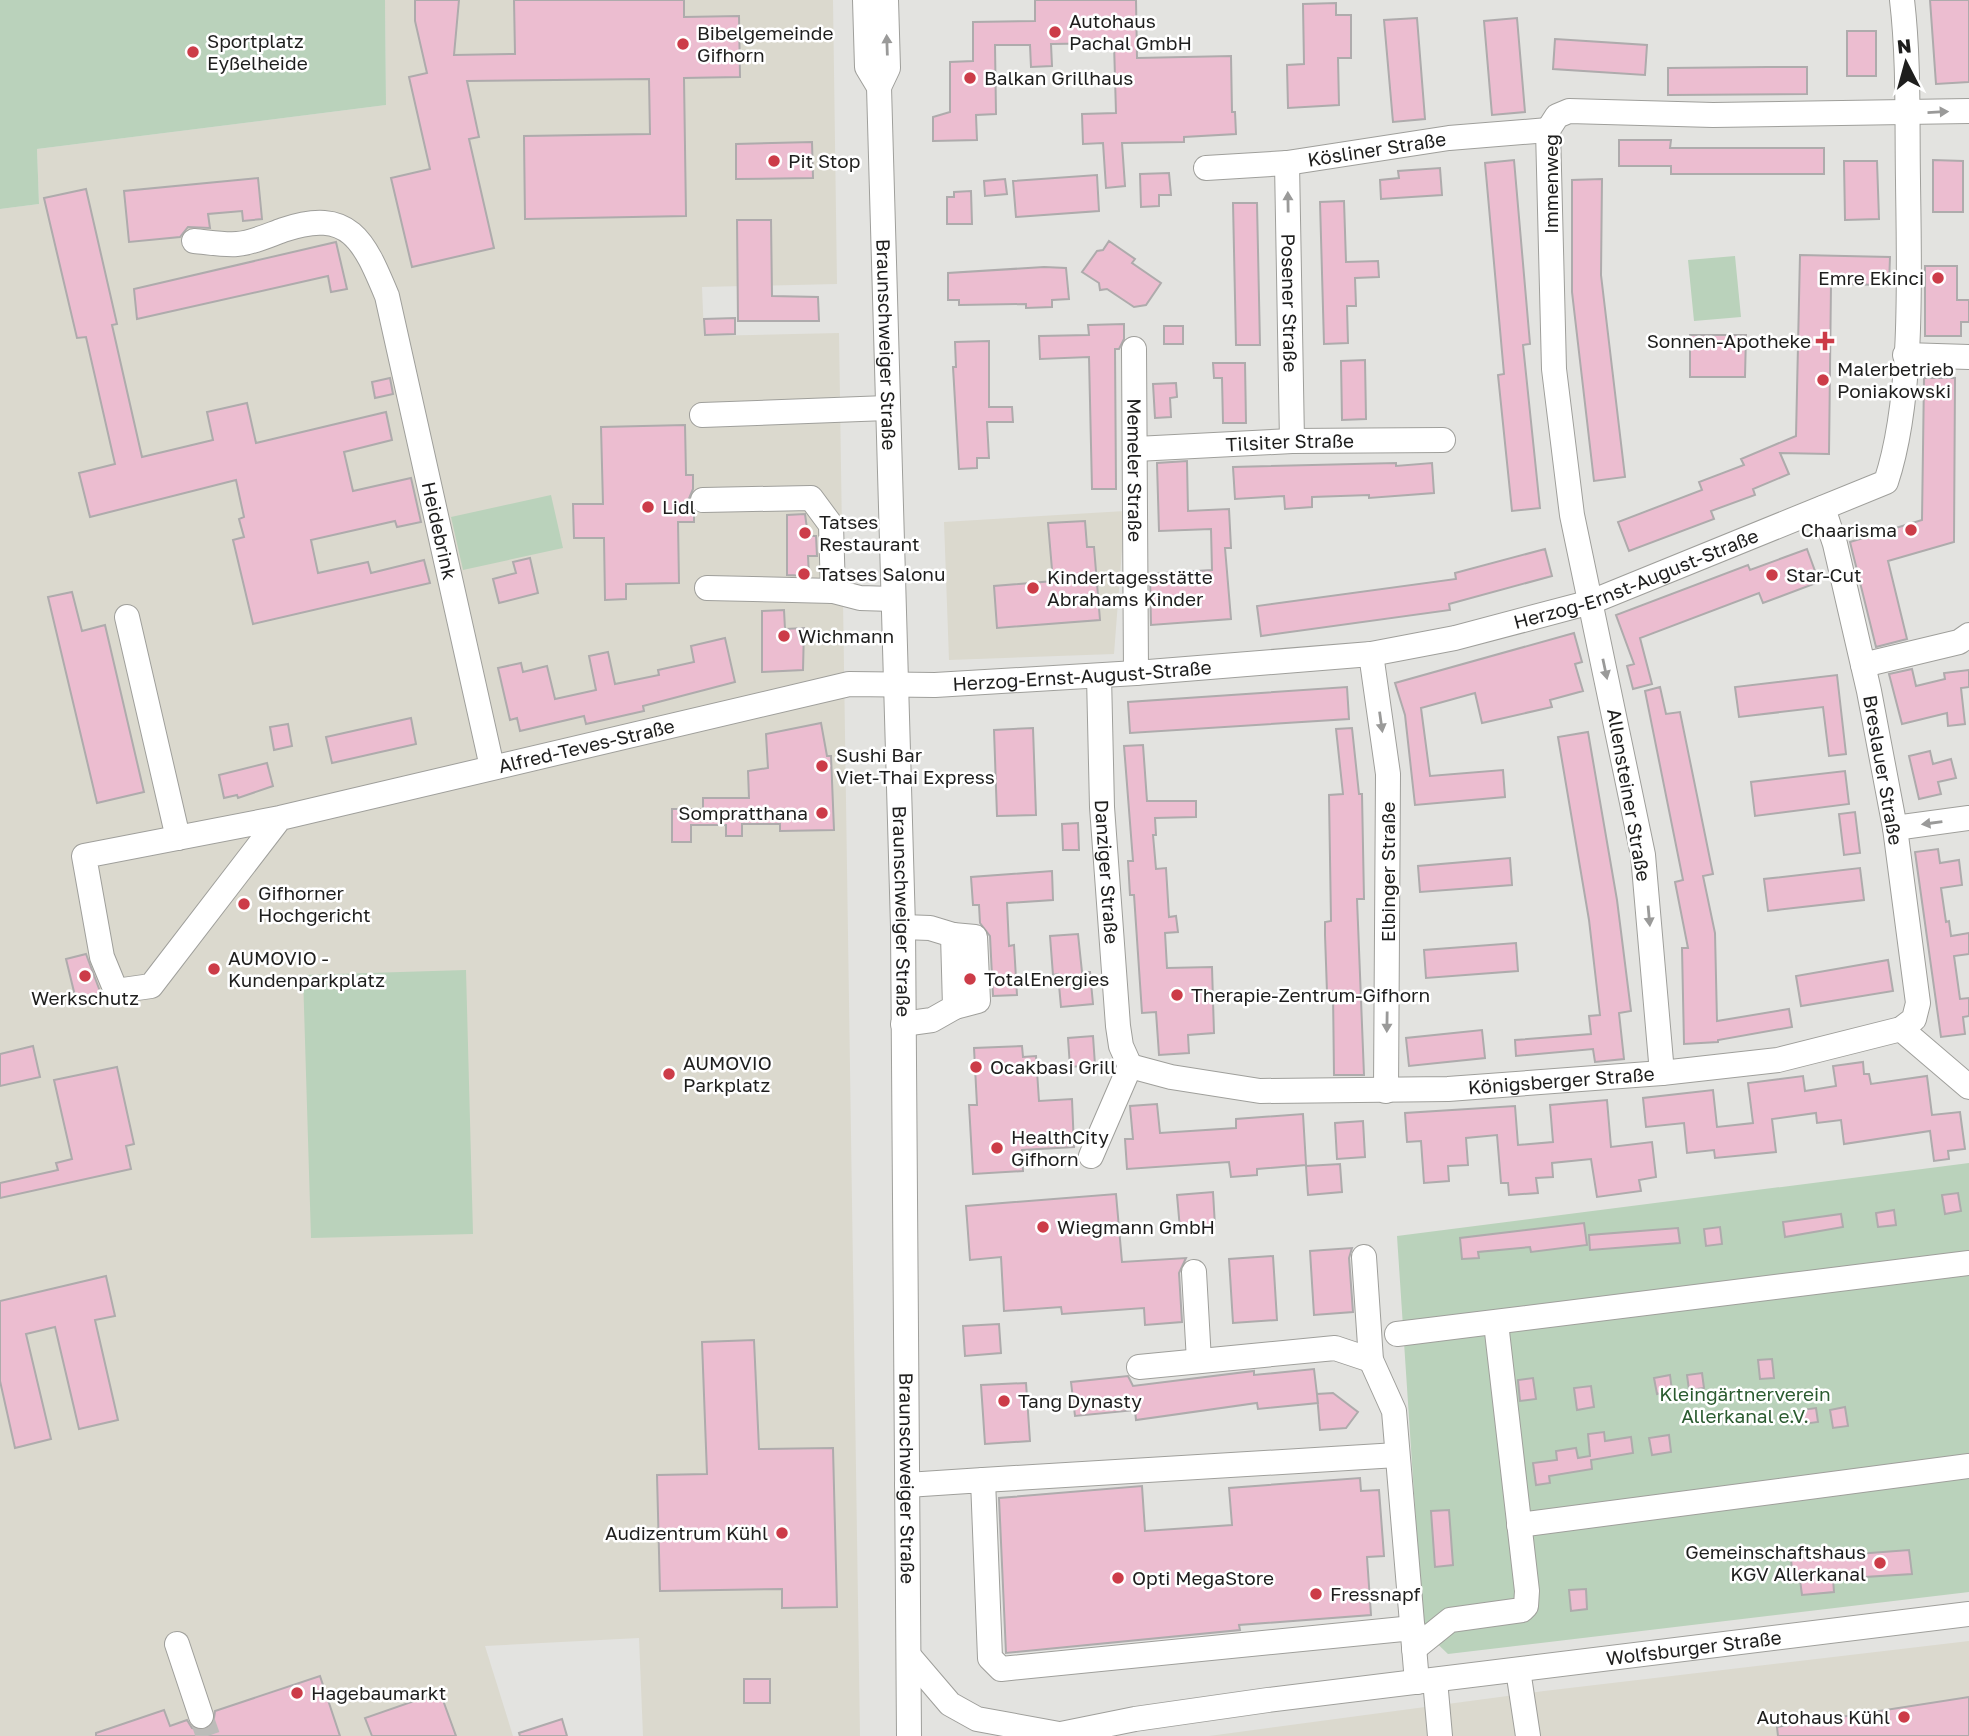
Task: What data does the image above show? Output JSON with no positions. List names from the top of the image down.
{
  "streets": {
    "street": [
      "Kösliner Straße",
      "Immenweg",
      "Posener Straße",
      "Braunschweiger Straße",
      "Tilsiter Straße",
      "Memeler Straße",
      "Heidebrink",
      "Herzog-Ernst-August-Straße",
      "Alfred-Teves-Straße",
      "Breslauer Straße",
      "Allensteiner Straße",
      "Danziger Straße",
      "Elbinger Straße",
      "Königsberger Straße",
      "Wolfsburger Straße"
    ]
  },
  "crossings": [
    ["Kösliner Straße", "Immenweg"],
    ["Kösliner Straße", "Posener Straße"],
    ["Immenweg", "Herzog-Ernst-August-Straße"],
    ["Immenweg", "Allensteiner Straße"],
    ["Posener Straße", "Tilsiter Straße"],
    ["Braunschweiger Straße", "Herzog-Ernst-August-Straße"],
    ["Braunschweiger Straße", "Alfred-Teves-Straße"],
    ["Tilsiter Straße", "Memeler Straße"],
    ["Memeler Straße", "Herzog-Ernst-August-Straße"],
    ["Heidebrink", "Alfred-Teves-Straße"],
    ["Herzog-Ernst-August-Straße", "Alfred-Teves-Straße"],
    ["Herzog-Ernst-August-Straße", "Breslauer Straße"],
    ["Herzog-Ernst-August-Straße", "Allensteiner Straße"],
    ["Herzog-Ernst-August-Straße", "Danziger Straße"],
    ["Herzog-Ernst-August-Straße", "Elbinger Straße"],
    ["Breslauer Straße", "Königsberger Straße"],
    ["Allensteiner Straße", "Königsberger Straße"],
    ["Danziger Straße", "Königsberger Straße"],
    ["Elbinger Straße", "Königsberger Straße"]
  ],
  "one_way": ["Posener Straße", "Allensteiner Straße", "Elbinger Straße"],
  "parks": ["Kleingärtnerverein Allerkanal e.V."],
  "places": {
    "other": [
      "Autohaus Pachal GmbH",
      "Bibelgemeinde Gifhorn",
      "Sportplatz Eyßelheide",
      "Balkan Grillhaus",
      "Pit Stop",
      "Emre Ekinci",
      "Malerbetrieb Poniakowski",
      "Lidl",
      "Chaarisma",
      "Tatses Restaurant",
      "Tatses Salonu",
      "Star-Cut",
      "Kindertagesstätte Abrahams Kinder",
      "Wichmann",
      "Sushi Bar Viet-Thai Express",
      "Sompratthana",
      "Gifhorner Hochgericht",
      "AUMOVIO - Kundenparkplatz",
      "Werkschutz",
      "TotalEnergies",
      "Therapie-Zentrum-Gifhorn",
      "Ocakbasi Grill",
      "AUMOVIO Parkplatz",
      "HealthCity Gifhorn",
      "Wiegmann GmbH",
      "Tang Dynasty",
      "Audizentrum Kühl",
      "Gemeinschaftshaus KGV Allerkanal",
      "Opti MegaStore",
      "Fressnapf",
      "Hagebaumarkt",
      "Autohaus Kühl"
    ],
    "health": ["Sonnen-Apotheke"]
  },
  "north": "top"
}
